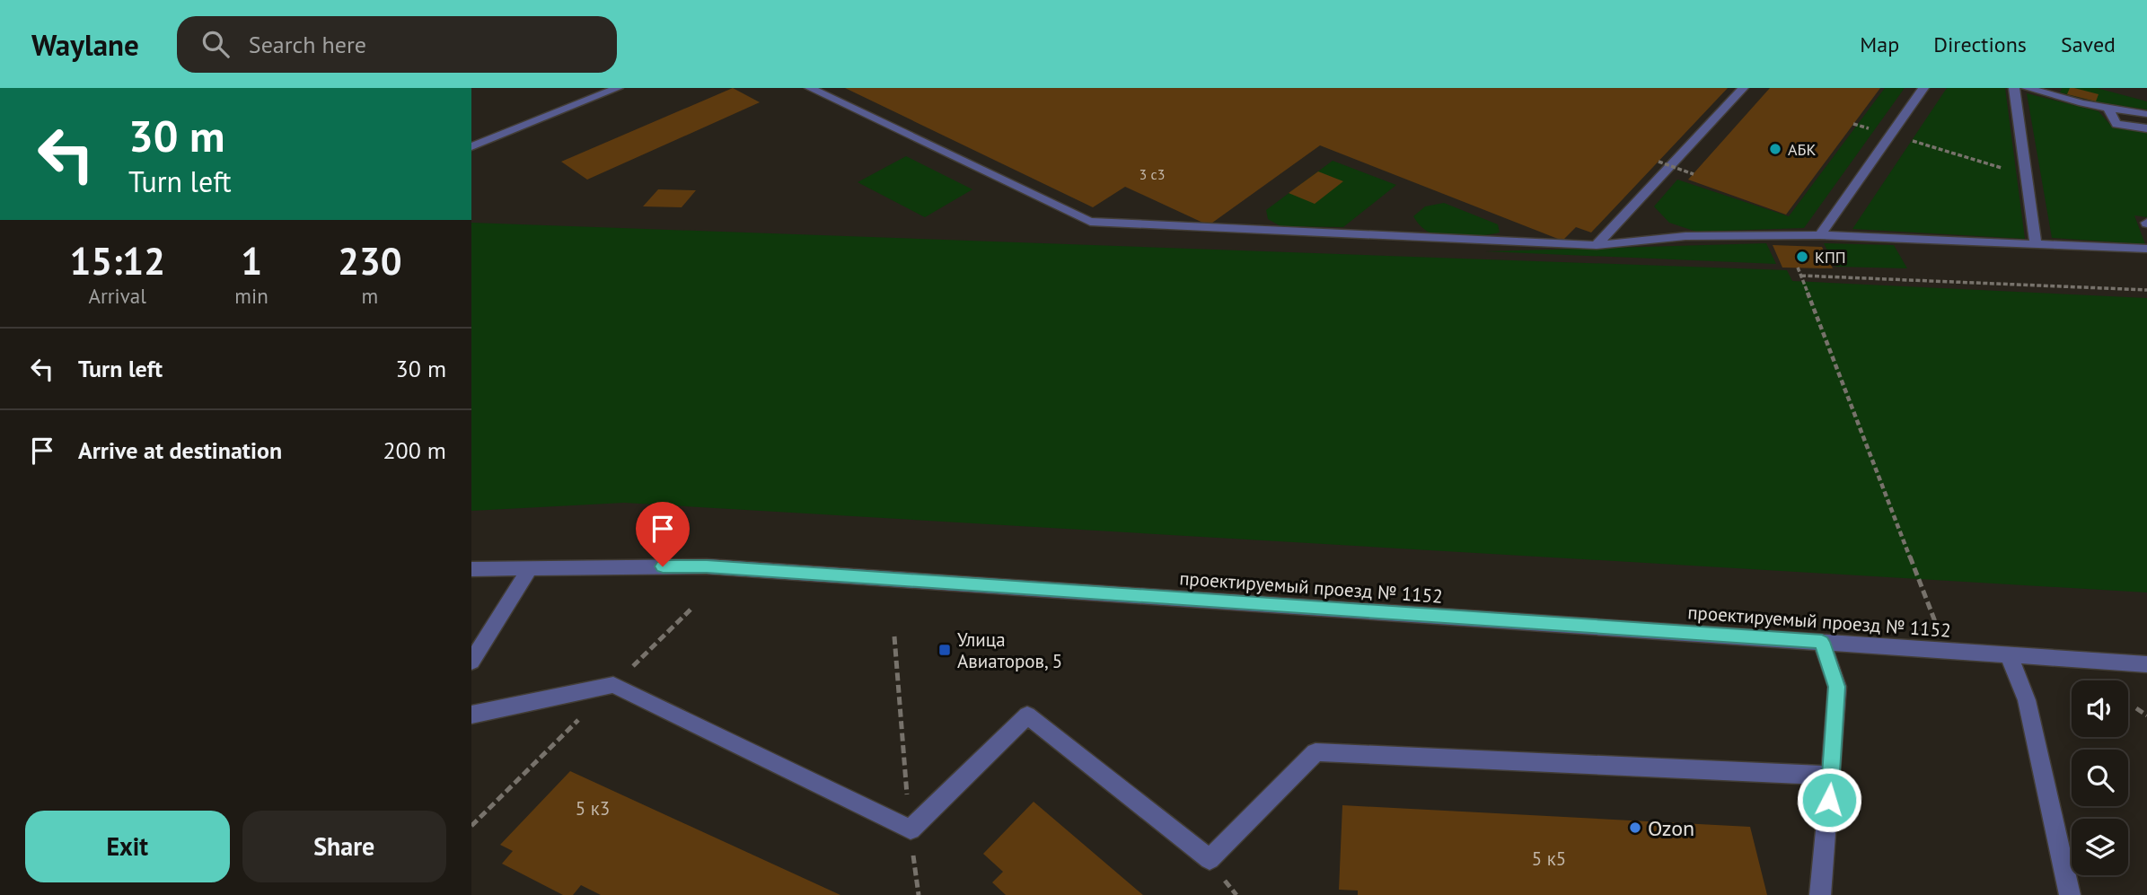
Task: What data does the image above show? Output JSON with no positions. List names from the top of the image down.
{
  "streets": {
    "street": ["проектируемый проезд № 1152"]
  },
  "places": {
    "other": ["АБК", "КПП", "Ozon"],
    "transit": ["Улица Авиаторов, 5"]
  },
  "house_numbers": ["3 с3", "5 к3", "5 к5"],
  "page": {
    "header": "Waylane",
    "search": "Search here",
    "nav": ["Map", "Directions", "Saved"],
    "turn": ["30 m", "Turn left"],
    "eta": [
      "15:12",
      "Arrival",
      "1",
      "min",
      "230",
      "m"
    ],
    "list": [
      {
        "name": "Turn left",
        "value": "30 m"
      },
      {
        "name": "Arrive at destination",
        "value": "200 m"
      }
    ],
    "buttons": ["Exit", "Share"]
  }
}
